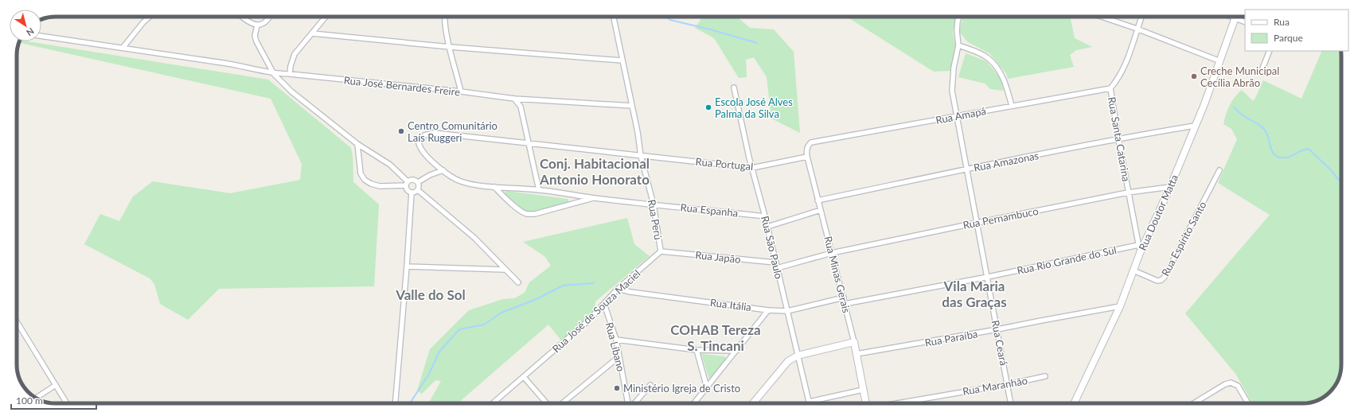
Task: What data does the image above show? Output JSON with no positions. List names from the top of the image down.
{
  "streets": {
    "street": [
      "Rua José Bernardes Freire",
      "Rua Amapá",
      "Rua Santa Catarina",
      "Rua Amazonas",
      "Rua Portugal",
      "Rua Espanha",
      "Rua Doutor Matta",
      "Rua Pernambuco",
      "Rua Perú",
      "Rua Espírito Santo",
      "Rua São Paulo",
      "Rua Japão",
      "Rua Rio Grande do Sul",
      "Rua Minas Gerais",
      "Rua Itália",
      "Rua José de Souza Maciel",
      "Rua Paraíba",
      "Rua Ceará",
      "Rua Líbano",
      "Rua Maranhão"
    ]
  },
  "crossings": [
    ["Rua José Bernardes Freire", "Rua Perú"],
    ["Rua Amapá", "Rua Santa Catarina"],
    ["Rua Amapá", "Rua Minas Gerais"],
    ["Rua Amapá", "Rua Ceará"],
    ["Rua Santa Catarina", "Rua Amazonas"],
    ["Rua Santa Catarina", "Rua Doutor Matta"],
    ["Rua Santa Catarina", "Rua Pernambuco"],
    ["Rua Santa Catarina", "Rua Rio Grande do Sul"],
    ["Rua Amazonas", "Rua Doutor Matta"],
    ["Rua Amazonas", "Rua Minas Gerais"],
    ["Rua Amazonas", "Rua Ceará"],
    ["Rua Portugal", "Rua Espanha"],
    ["Rua Portugal", "Rua Perú"],
    ["Rua Portugal", "Rua São Paulo"],
    ["Rua Portugal", "Rua Minas Gerais"],
    ["Rua Espanha", "Rua Perú"],
    ["Rua Espanha", "Rua São Paulo"],
    ["Rua Doutor Matta", "Rua Pernambuco"],
    ["Rua Doutor Matta", "Rua Espírito Santo"],
    ["Rua Doutor Matta", "Rua Paraíba"],
    ["Rua Pernambuco", "Rua Minas Gerais"],
    ["Rua Pernambuco", "Rua Ceará"],
    ["Rua Perú", "Rua Japão"],
    ["Rua Perú", "Rua José de Souza Maciel"],
    ["Rua São Paulo", "Rua Japão"],
    ["Rua São Paulo", "Rua Itália"],
    ["Rua Japão", "Rua José de Souza Maciel"],
    ["Rua Rio Grande do Sul", "Rua Minas Gerais"],
    ["Rua Rio Grande do Sul", "Rua Ceará"],
    ["Rua Minas Gerais", "Rua Itália"],
    ["Rua Minas Gerais", "Rua Paraíba"],
    ["Rua Itália", "Rua José de Souza Maciel"],
    ["Rua José de Souza Maciel", "Rua Líbano"],
    ["Rua Paraíba", "Rua Ceará"],
    ["Rua Ceará", "Rua Maranhão"]
  ],
  "districts": [
    "Conj. Habitacional Antonio Honorato",
    "Vila Maria das Graças",
    "Valle do Sol",
    "COHAB Tereza S. Tincani"
  ],
  "places": [
    "Creche Municipal Cecília Abrão",
    "Escola José Alves Palma da Silva",
    "Centro Comunitário Laís Ruggeri",
    "Ministério Igreja de Cristo"
  ],
  "legend": ["Rua", "Parque"],
  "scale_bar": "100 m",
  "north": "bottom right"
}
